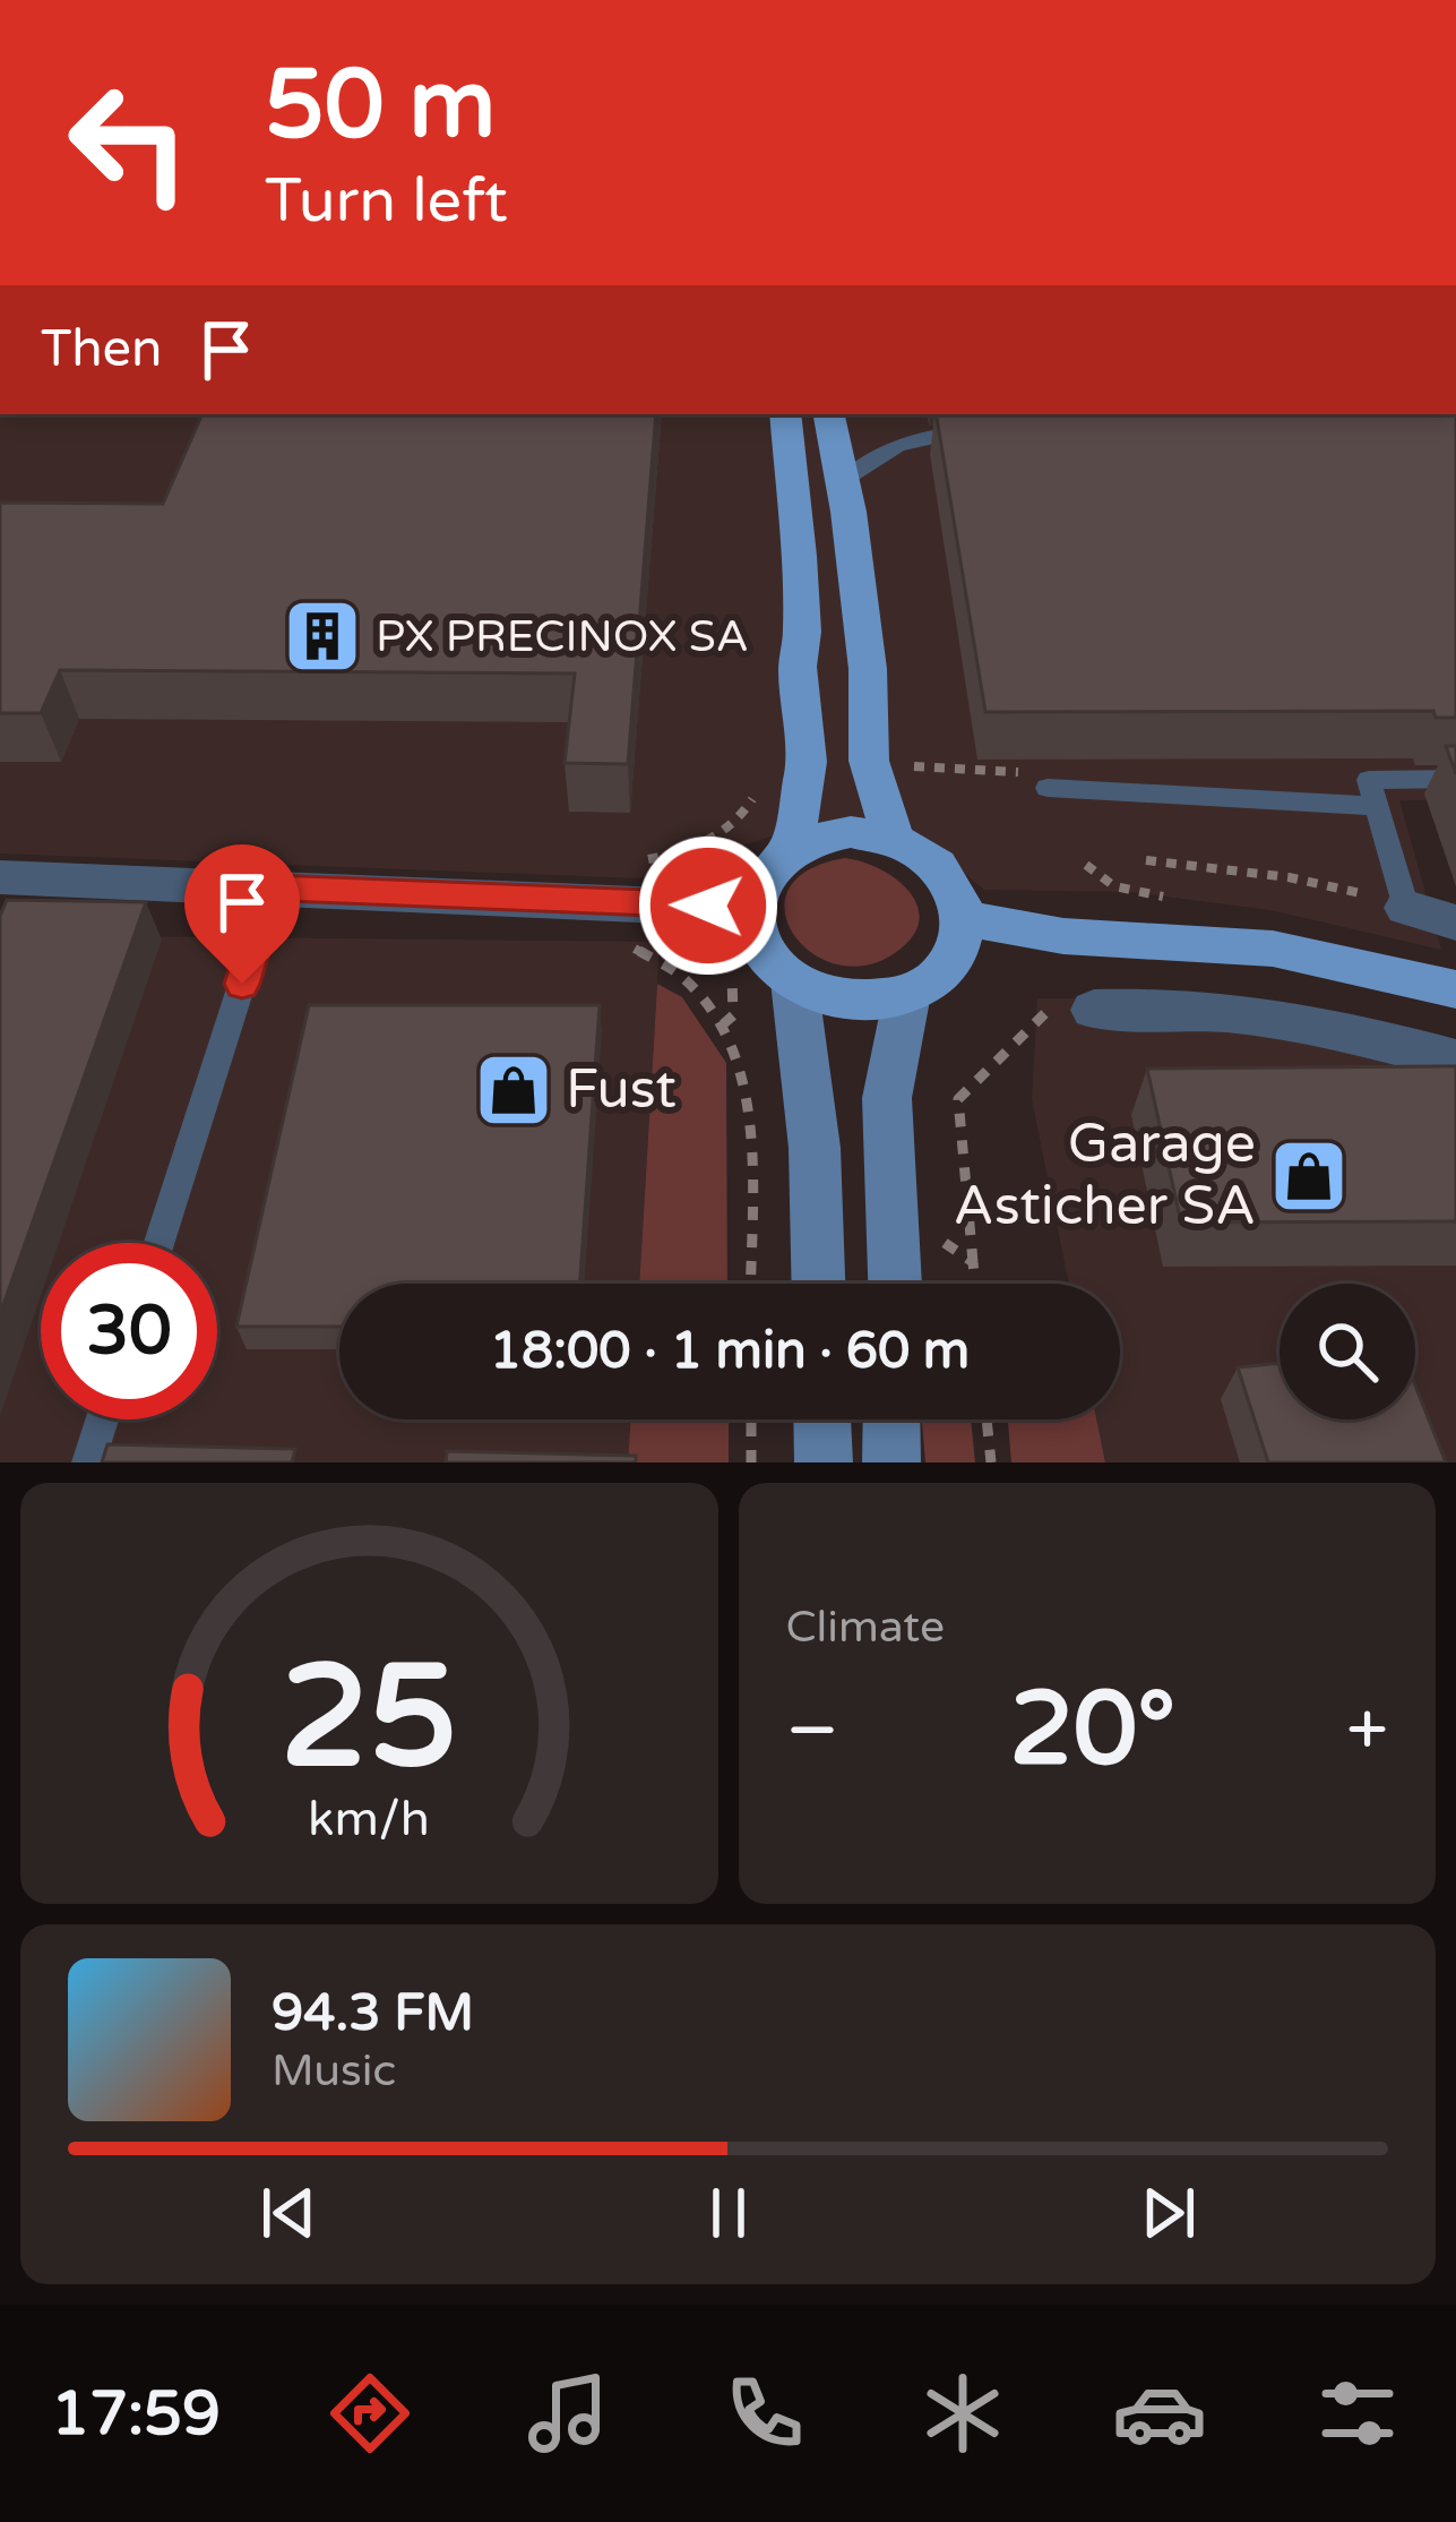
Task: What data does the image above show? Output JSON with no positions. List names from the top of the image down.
{
  "places": {
    "building": ["PX PRECINOX SA"],
    "shop": ["Fust", "Garage Asticher SA"]
  },
  "page": {
    "turn": ["50 m", "Turn left"],
    "then": "Then",
    "limit": "30",
    "trip": "18:00 · 1 min · 60 m",
    "tile": "Climate",
    "heat": ["−", "20°", "+"],
    "song": ["94.3 FM", "Music"],
    "tabs": "17:59",
    "gauge": ["25", "km/h"]
  }
}
